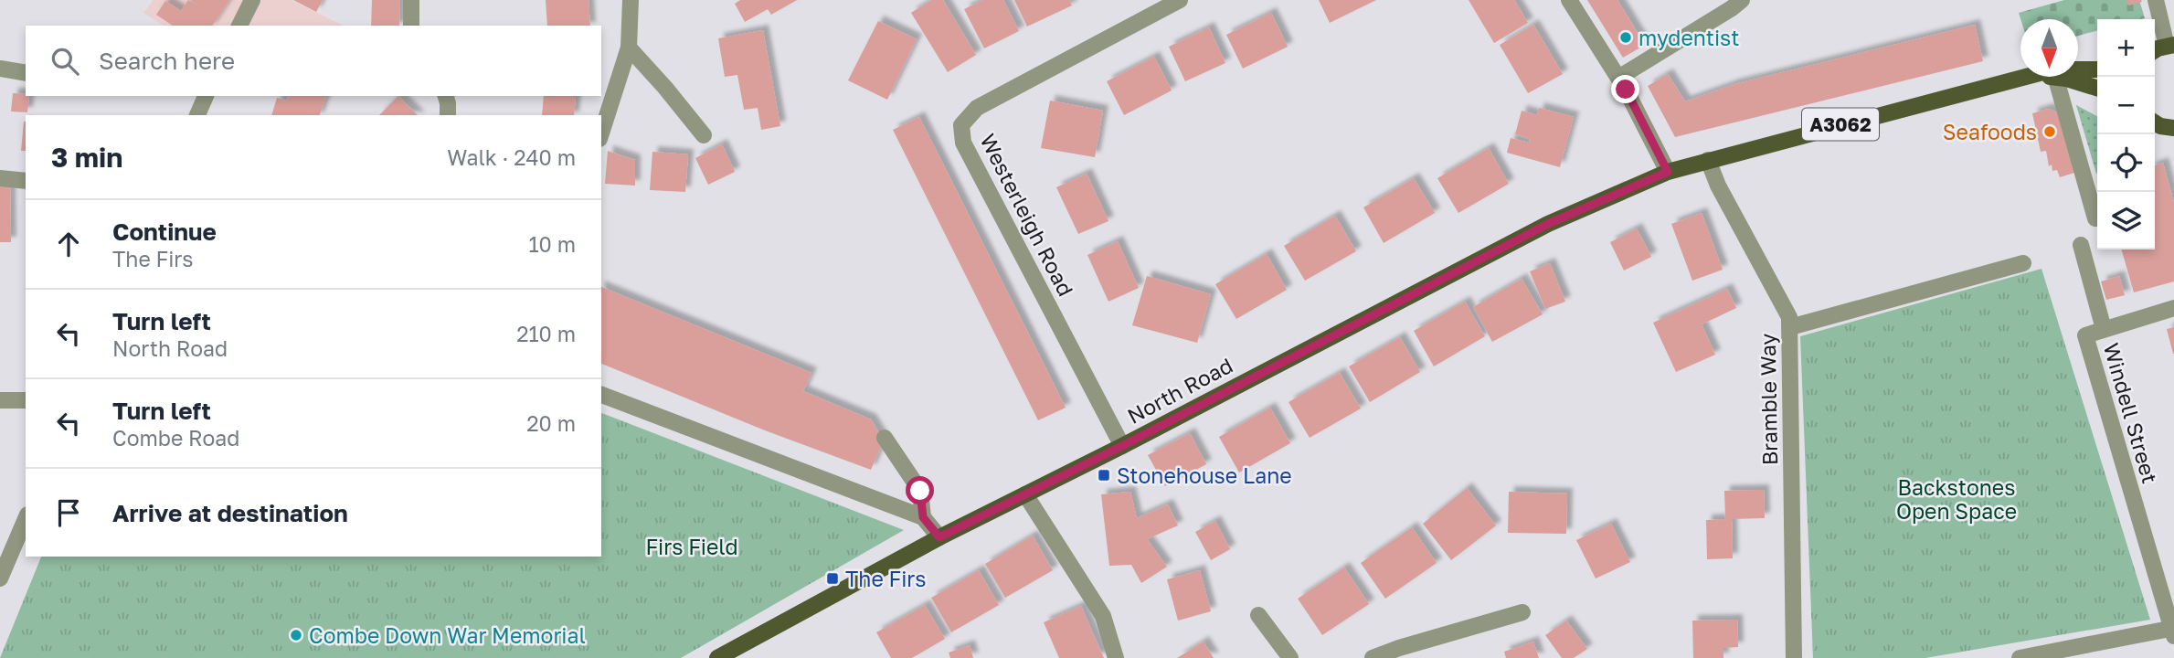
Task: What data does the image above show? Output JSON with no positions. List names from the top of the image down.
{
  "streets": {
    "main road": ["A3062", "North Road"],
    "street": ["Westerleigh Road", "Bramble Way", "Windell Street"]
  },
  "crossings": [
    ["A3062", "North Road"],
    ["A3062", "Bramble Way"],
    ["Westerleigh Road", "North Road"]
  ],
  "parks": ["Backstones Open Space", "Firs Field"],
  "places": {
    "other": ["mydentist", "Seafoods", "Combe Down War Memorial"],
    "transit": ["Stonehouse Lane", "The Firs"]
  },
  "north": "bottom",
  "page": {
    "map_buttons": ["+", "−"],
    "search": "Search here",
    "heading": ["3 min", "Walk · 240 m"],
    "list": [
      ["Continue", "The Firs", "10 m"],
      ["Turn left", "North Road", "210 m"],
      ["Turn left", "Combe Road", "20 m"],
      "Arrive at destination"
    ]
  }
}
